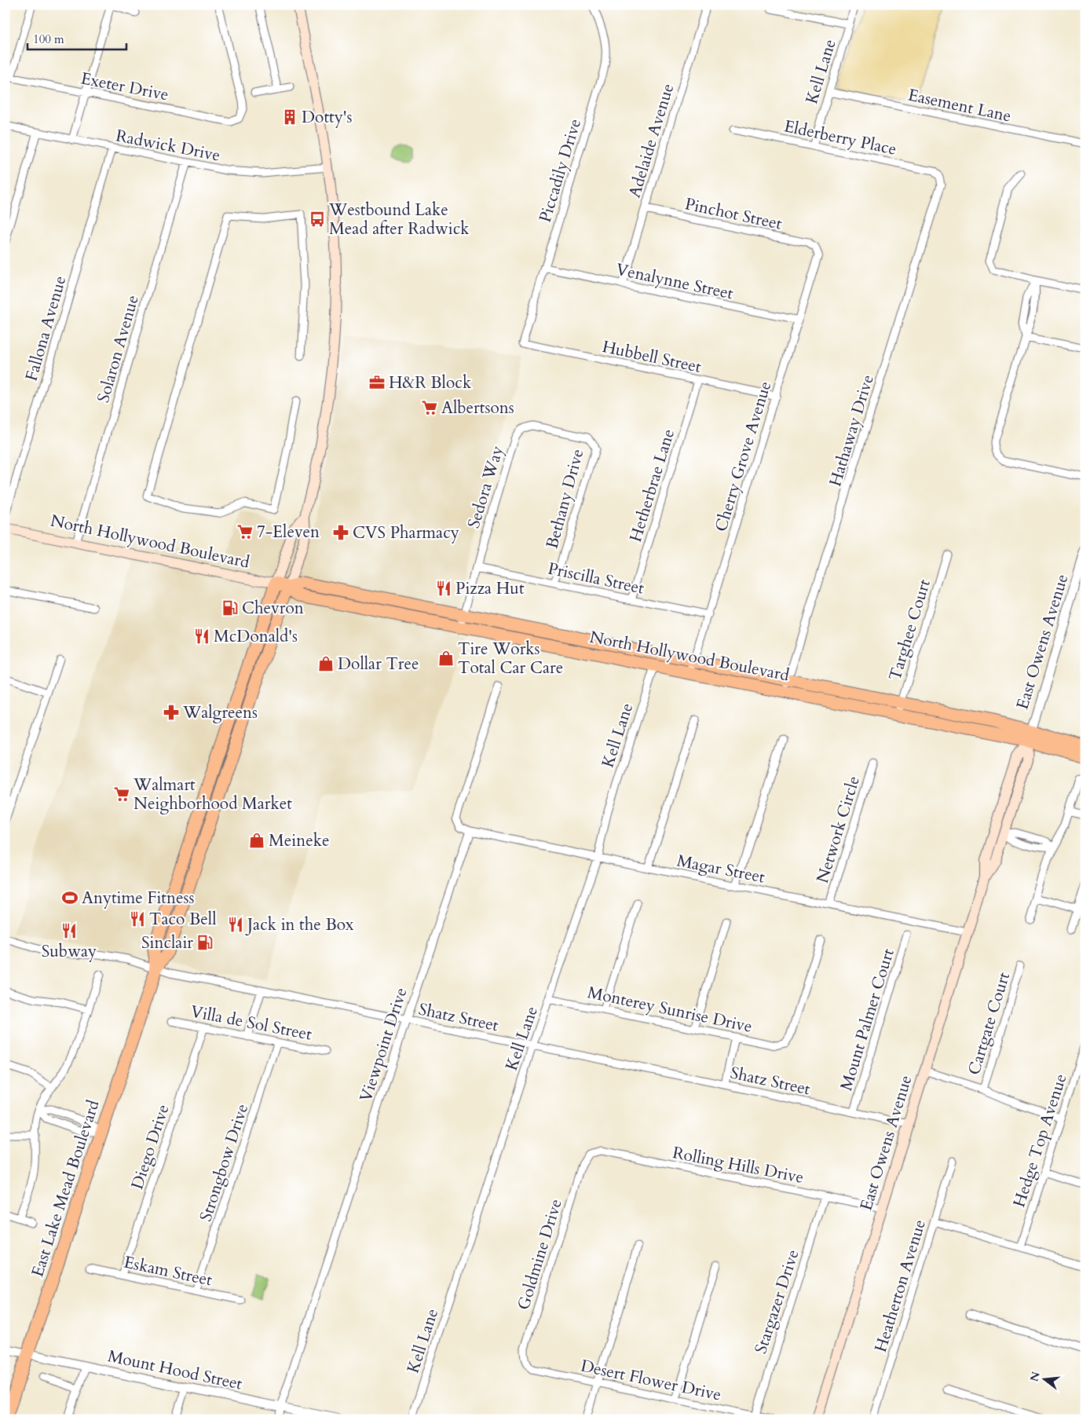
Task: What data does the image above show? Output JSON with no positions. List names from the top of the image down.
{
  "streets": {
    "main road": ["North Hollywood Boulevard", "East Owens Avenue", "East Lake Mead Boulevard"],
    "street": [
      "Kell Lane",
      "Exeter Drive",
      "Easement Lane",
      "Elderberry Place",
      "Adelaide Avenue",
      "Radwick Drive",
      "Piccadily Drive",
      "Pinchot Street",
      "Venalynne Street",
      "Fallona Avenue",
      "Solaron Avenue",
      "Hubbell Street",
      "Hathaway Drive",
      "Cherry Grove Avenue",
      "Hetherbrae Lane",
      "Sedora Way",
      "Bethany Drive",
      "Priscilla Street",
      "Targhee Court",
      "Network Circle",
      "Magar Street",
      "Monterey Sunrise Drive",
      "Shatz Street",
      "Mount Palmer Court",
      "Villa de Sol Street",
      "Cartgate Court",
      "Viewpoint Drive",
      "Hedge Top Avenue",
      "Diego Drive",
      "Strongbow Drive",
      "Rolling Hills Drive",
      "Goldmine Drive",
      "Eskam Street",
      "Heatherton Avenue",
      "Stargazer Drive",
      "Mount Hood Street",
      "Desert Flower Drive"
    ]
  },
  "crossings": [
    ["Kell Lane", "Easement Lane"],
    ["Kell Lane", "Elderberry Place"],
    ["Kell Lane", "North Hollywood Boulevard"],
    ["Kell Lane", "Magar Street"],
    ["Kell Lane", "Monterey Sunrise Drive"],
    ["Kell Lane", "Shatz Street"],
    ["Elderberry Place", "Hathaway Drive"],
    ["Adelaide Avenue", "Pinchot Street"],
    ["Adelaide Avenue", "Venalynne Street"],
    ["Radwick Drive", "Fallona Avenue"],
    ["Radwick Drive", "Solaron Avenue"],
    ["Radwick Drive", "East Lake Mead Boulevard"],
    ["Piccadily Drive", "Venalynne Street"],
    ["Piccadily Drive", "Hubbell Street"],
    ["Pinchot Street", "Cherry Grove Avenue"],
    ["Venalynne Street", "Cherry Grove Avenue"],
    ["Solaron Avenue", "North Hollywood Boulevard"],
    ["Hubbell Street", "Cherry Grove Avenue"],
    ["Hubbell Street", "Hetherbrae Lane"],
    ["Hathaway Drive", "North Hollywood Boulevard"],
    ["Cherry Grove Avenue", "North Hollywood Boulevard"],
    ["Cherry Grove Avenue", "Priscilla Street"],
    ["Hetherbrae Lane", "Priscilla Street"],
    ["Sedora Way", "Bethany Drive"],
    ["Sedora Way", "North Hollywood Boulevard"],
    ["Sedora Way", "Priscilla Street"],
    ["Bethany Drive", "Priscilla Street"],
    ["North Hollywood Boulevard", "Targhee Court"],
    ["North Hollywood Boulevard", "East Owens Avenue"],
    ["North Hollywood Boulevard", "East Lake Mead Boulevard"],
    ["East Owens Avenue", "Magar Street"],
    ["East Owens Avenue", "Shatz Street"],
    ["East Owens Avenue", "Rolling Hills Drive"],
    ["Network Circle", "Magar Street"],
    ["Magar Street", "Viewpoint Drive"],
    ["Shatz Street", "Mount Palmer Court"],
    ["Shatz Street", "Viewpoint Drive"],
    ["Shatz Street", "East Lake Mead Boulevard"],
    ["Villa de Sol Street", "Diego Drive"],
    ["Villa de Sol Street", "Strongbow Drive"],
    ["Viewpoint Drive", "Mount Hood Street"],
    ["Diego Drive", "Eskam Street"],
    ["Strongbow Drive", "Eskam Street"],
    ["Rolling Hills Drive", "Goldmine Drive"],
    ["Rolling Hills Drive", "Stargazer Drive"],
    ["East Lake Mead Boulevard", "Mount Hood Street"],
    ["Goldmine Drive", "Desert Flower Drive"],
    ["Stargazer Drive", "Desert Flower Drive"]
  ],
  "places": {
    "building": ["Dotty's"],
    "bus stop": ["Westbound Lake Mead after Radwick"],
    "office": ["H&R Block"],
    "supermarket": ["Albertsons", "7-Eleven", "Walmart Neighborhood Market"],
    "pharmacy": ["CVS Pharmacy", "Walgreens"],
    "restaurant": [
      "Pizza Hut",
      "McDonald's",
      "Taco Bell",
      "Jack in the Box",
      "Subway"
    ],
    "fuel station": ["Chevron", "Sinclair"],
    "shop": ["Tire Works Total Car Care", "Dollar Tree", "Meineke"],
    "sports": ["Anytime Fitness"]
  },
  "scale_bar": "100 m",
  "north": "left"
}
